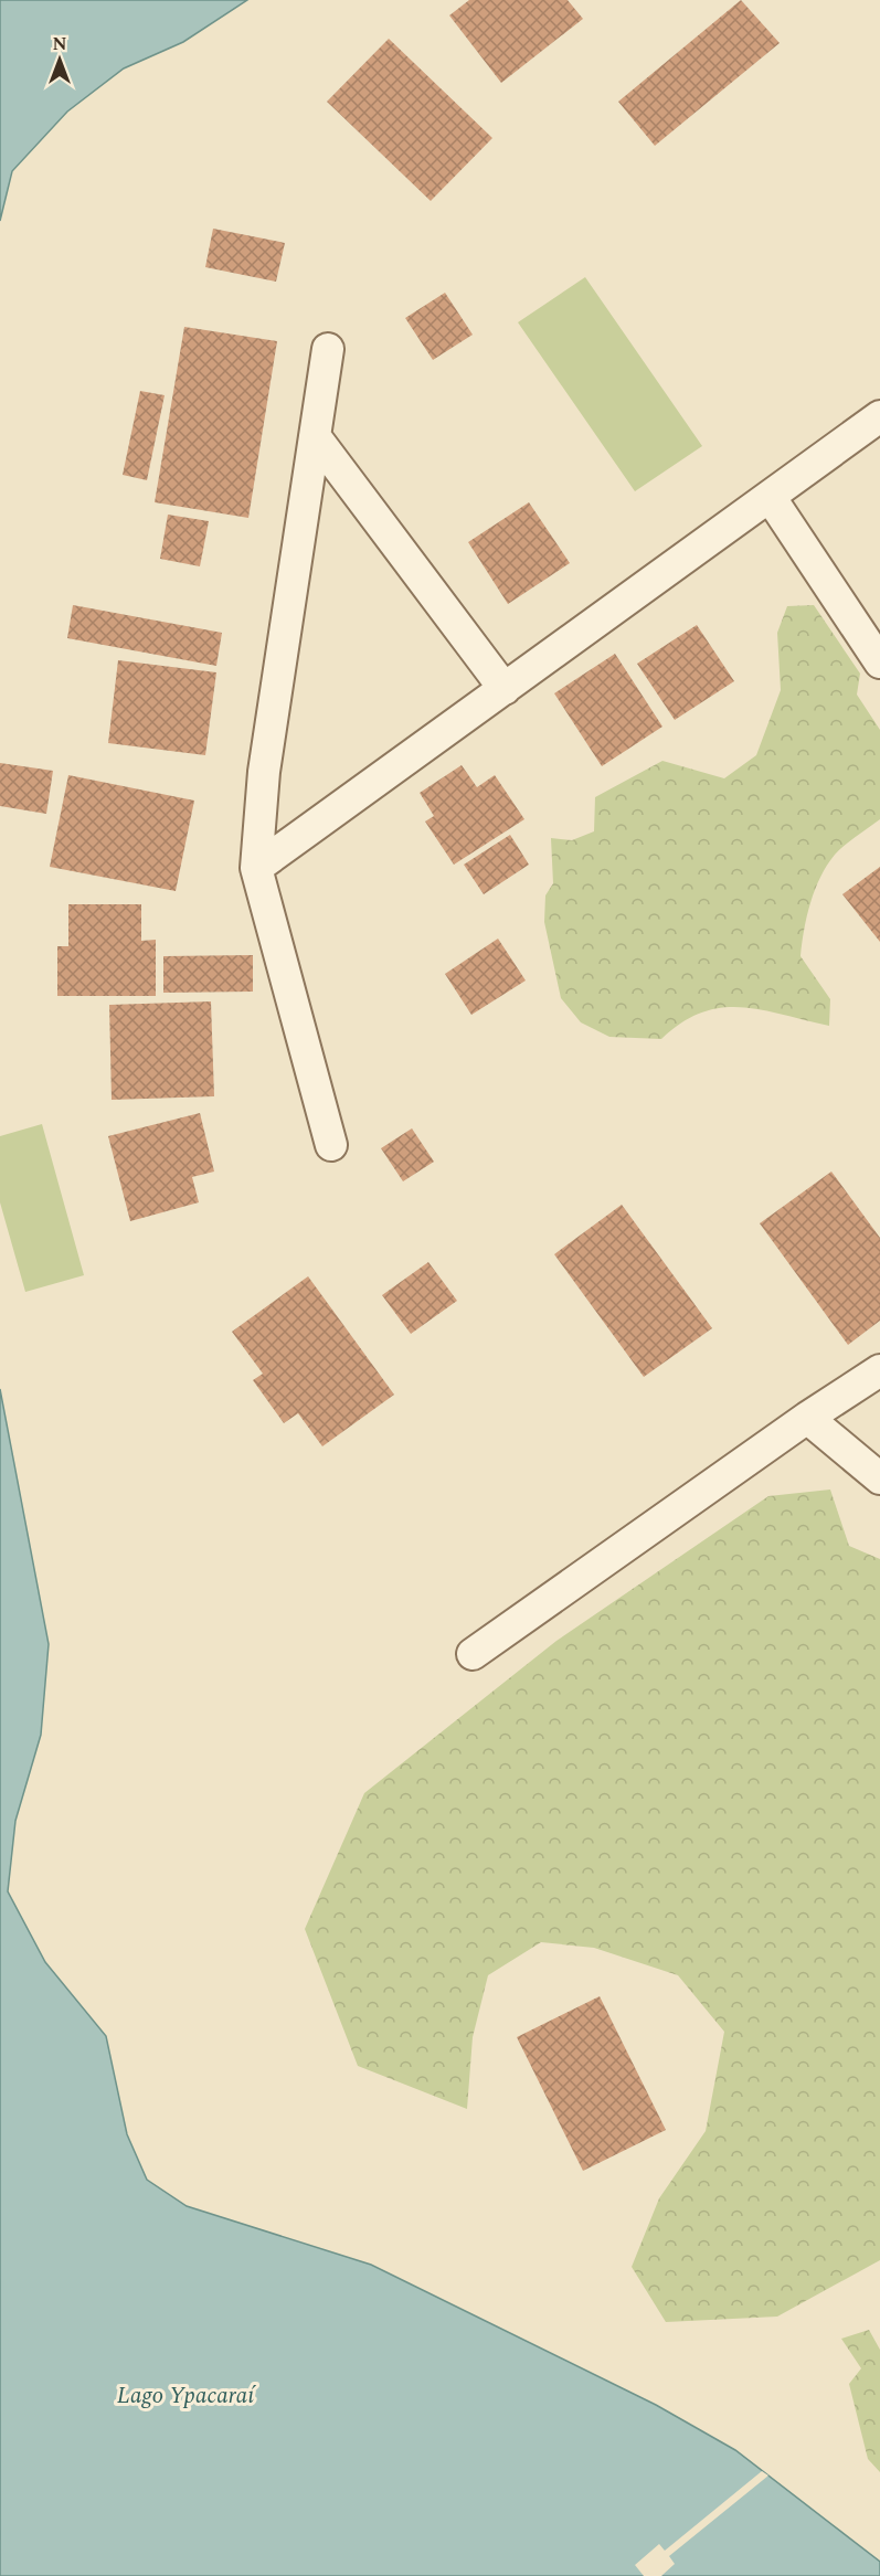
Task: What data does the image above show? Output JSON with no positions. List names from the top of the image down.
{
  "water": ["Lago Ypacaraí"],
  "north": "top"
}
